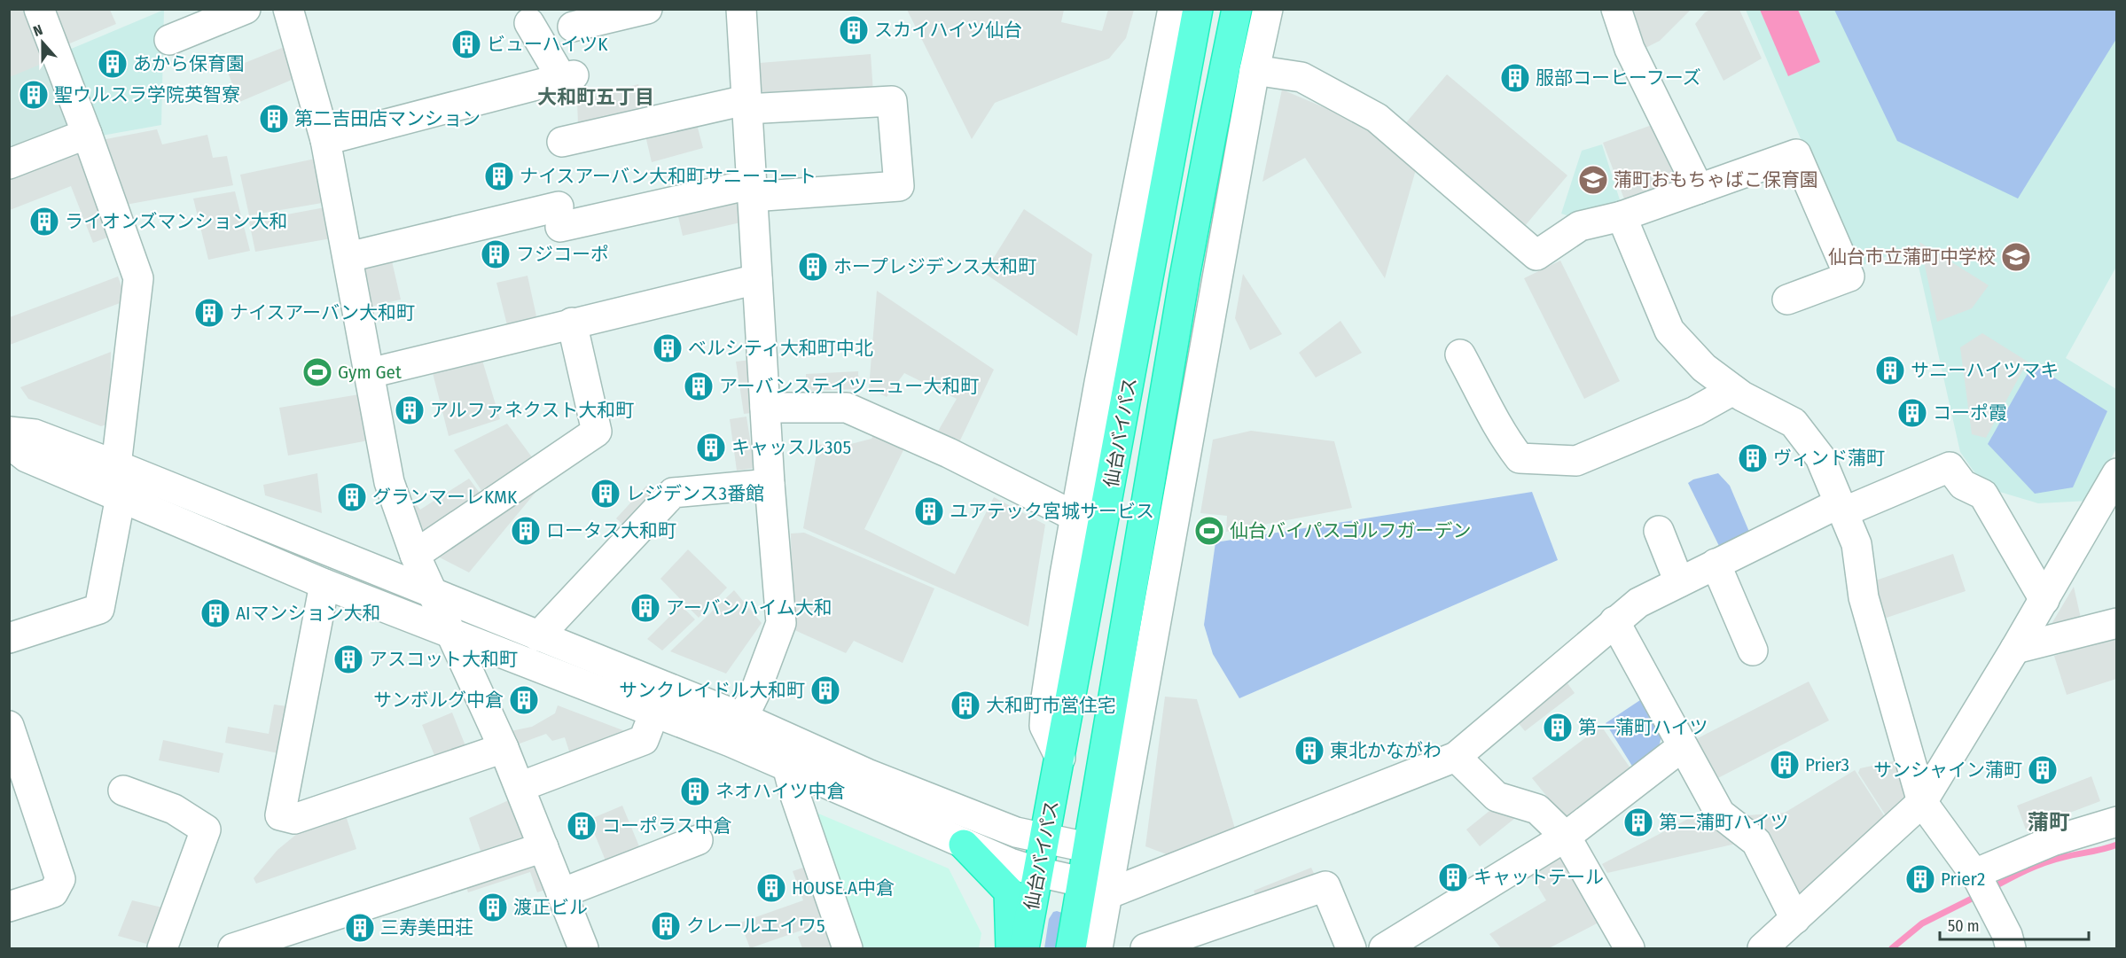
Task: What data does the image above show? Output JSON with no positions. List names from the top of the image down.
{
  "streets": {
    "highway": ["仙台バイパス"]
  },
  "districts": ["大和町五丁目", "蒲町"],
  "places": {
    "building": [
      "スカイハイツ仙台",
      "ビューハイツK",
      "あから保育園",
      "服部コーヒーフーズ",
      "聖ウルスラ学院英智寮",
      "第二吉田店マンション",
      "ナイスアーバン大和町サニーコート",
      "ライオンズマンション大和",
      "フジコーポ",
      "ホープレジデンス大和町",
      "ナイスアーバン大和町",
      "ベルシティ大和町中北",
      "サニーハイツマキ",
      "アーバンステイツニュー大和町",
      "アルファネクスト大和町",
      "コーポ霞",
      "キャッスル305",
      "ヴィンド蒲町",
      "レジデンス3番館",
      "グランマーレKMK",
      "ユアテック宮城サービス",
      "ロータス大和町",
      "アーバンハイム大和",
      "AIマンション大和",
      "アスコット大和町",
      "サンクレイドル大和町",
      "サンボルグ中倉",
      "大和町市営住宅",
      "第一蒲町ハイツ",
      "東北かながわ",
      "Prier3",
      "サンシャイン蒲町",
      "ネオハイツ中倉",
      "第二蒲町ハイツ",
      "コーポラス中倉",
      "キャットテール",
      "Prier2",
      "HOUSE.A中倉",
      "渡正ビル",
      "クレールエイワ5",
      "三寿美田荘"
    ],
    "school or university": ["蒲町おもちゃばこ保育園", "仙台市立蒲町中学校"],
    "sports": ["Gym Get", "仙台バイパスゴルフガーデン"]
  },
  "scale_bar": "50 m",
  "north": "top"
}
